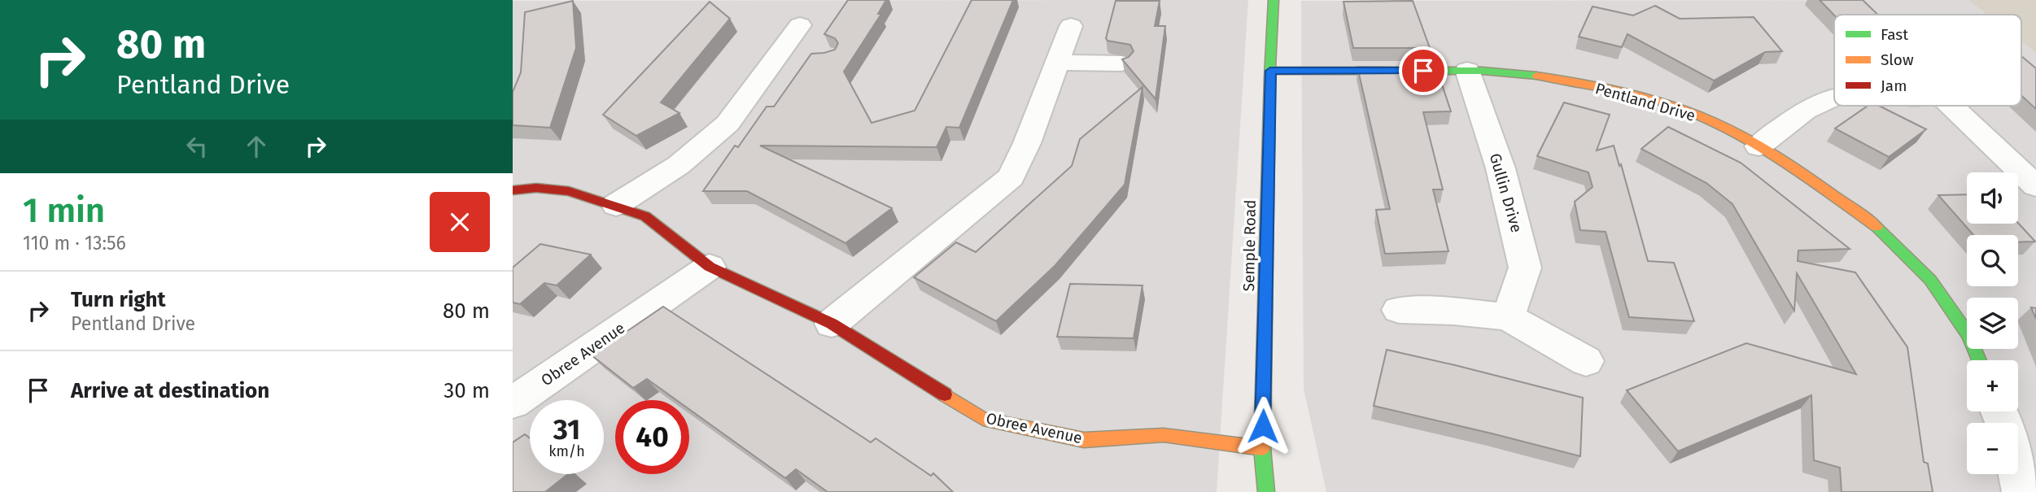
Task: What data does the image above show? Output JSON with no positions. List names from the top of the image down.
{
  "streets": {
    "street": [
      "Pentland Drive",
      "Gullin Drive",
      "Semple Road",
      "Obree Avenue"
    ]
  },
  "crossings": [
    ["Pentland Drive", "Gullin Drive"],
    ["Pentland Drive", "Semple Road"],
    ["Semple Road", "Obree Avenue"]
  ],
  "legend": ["Fast", "Slow", "Jam"],
  "page": {
    "turn": ["80 m", "Pentland Drive"],
    "map_buttons": ["+", "−"],
    "heading": ["1 min", "110 m · 13:56"],
    "list": [
      {
        "name": "Turn right",
        "note": "Pentland Drive",
        "value": "80 m"
      },
      {
        "name": "Arrive at destination",
        "value": "30 m"
      }
    ],
    "speed": "31 km/h",
    "limit": "40"
  }
}
